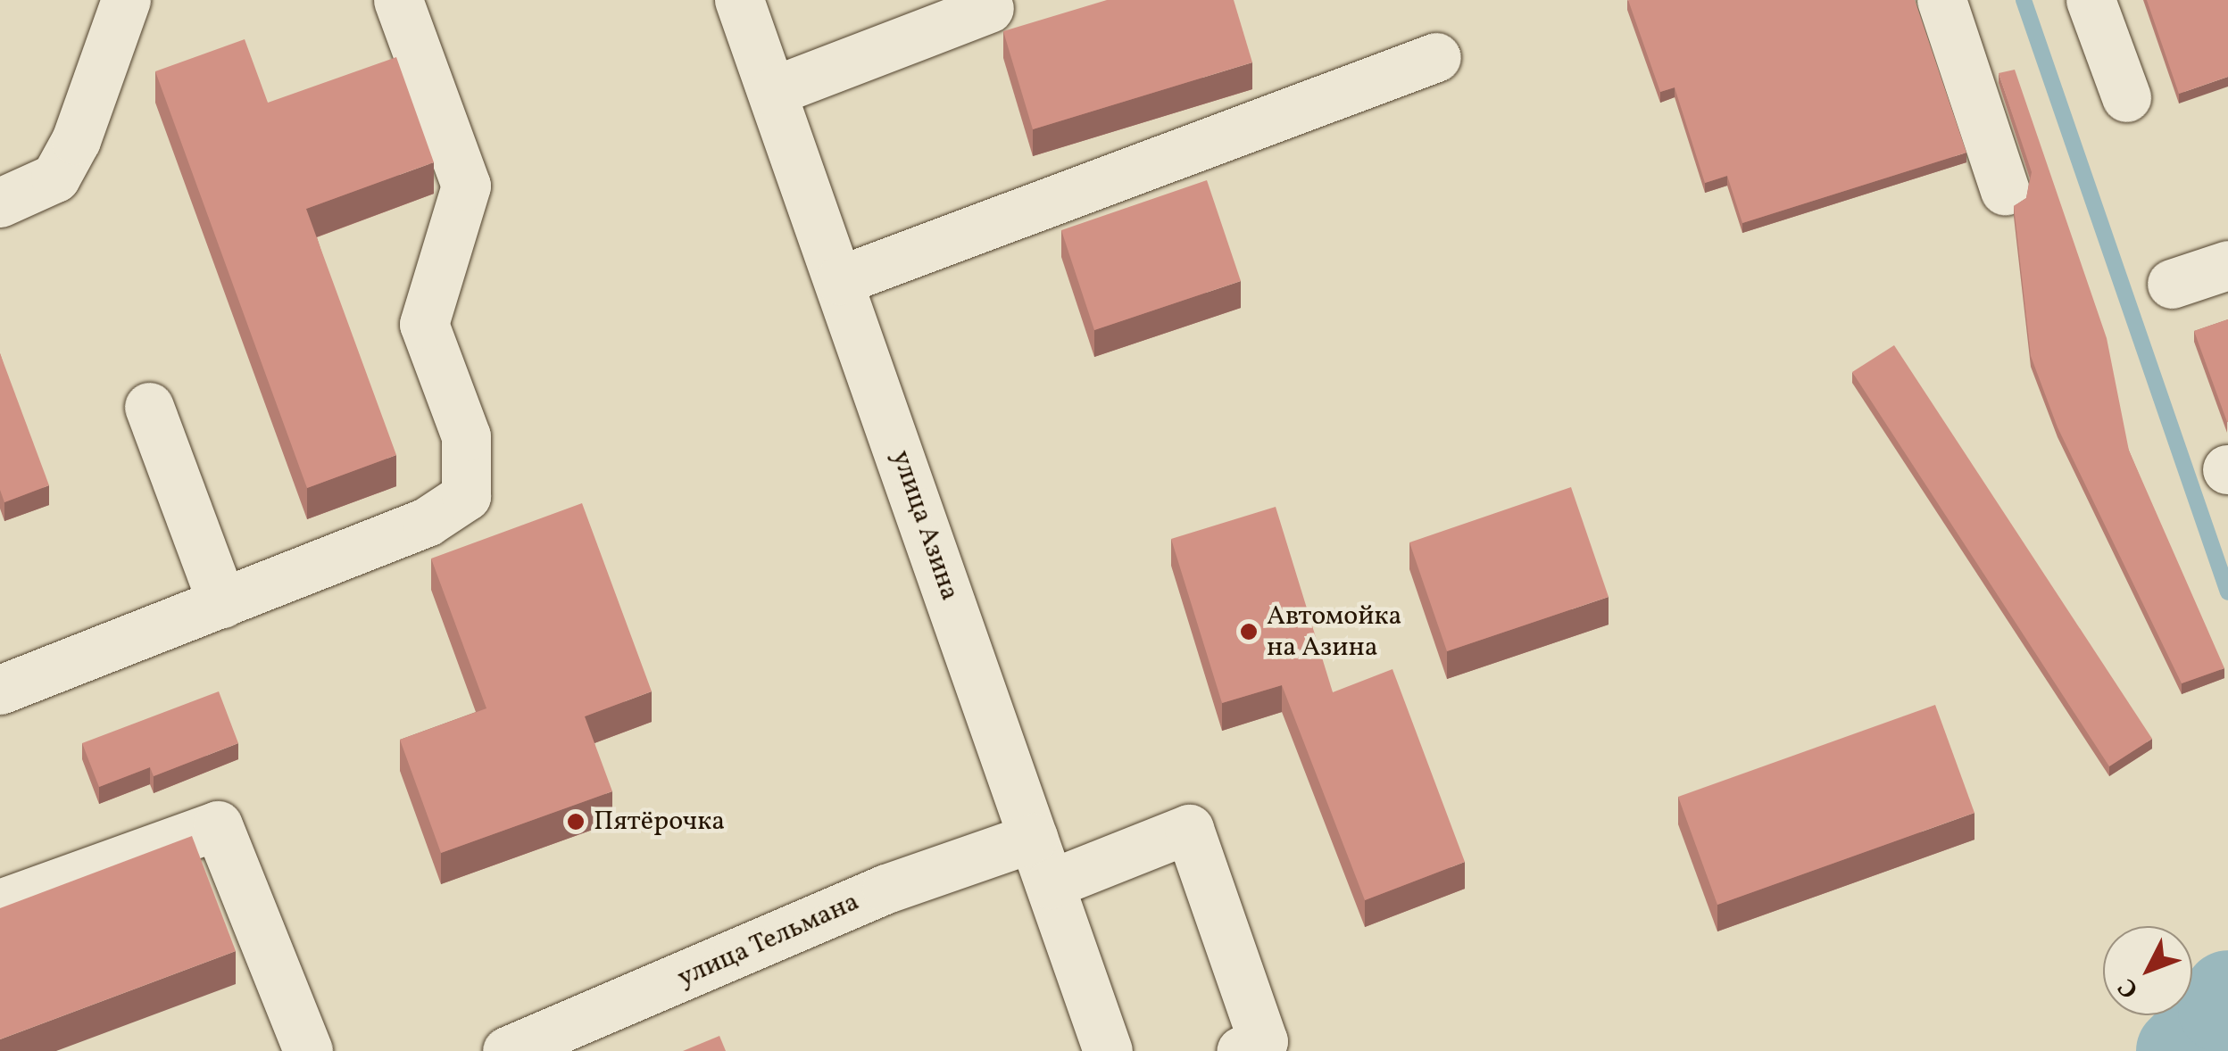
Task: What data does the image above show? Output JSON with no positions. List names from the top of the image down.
{
  "streets": {
    "street": ["улица Азина", "улица Тельмана"]
  },
  "crossings": [
    ["улица Азина", "улица Тельмана"]
  ],
  "places": ["Автомойка на Азина", "Пятёрочка"],
  "north": "bottom left"
}
